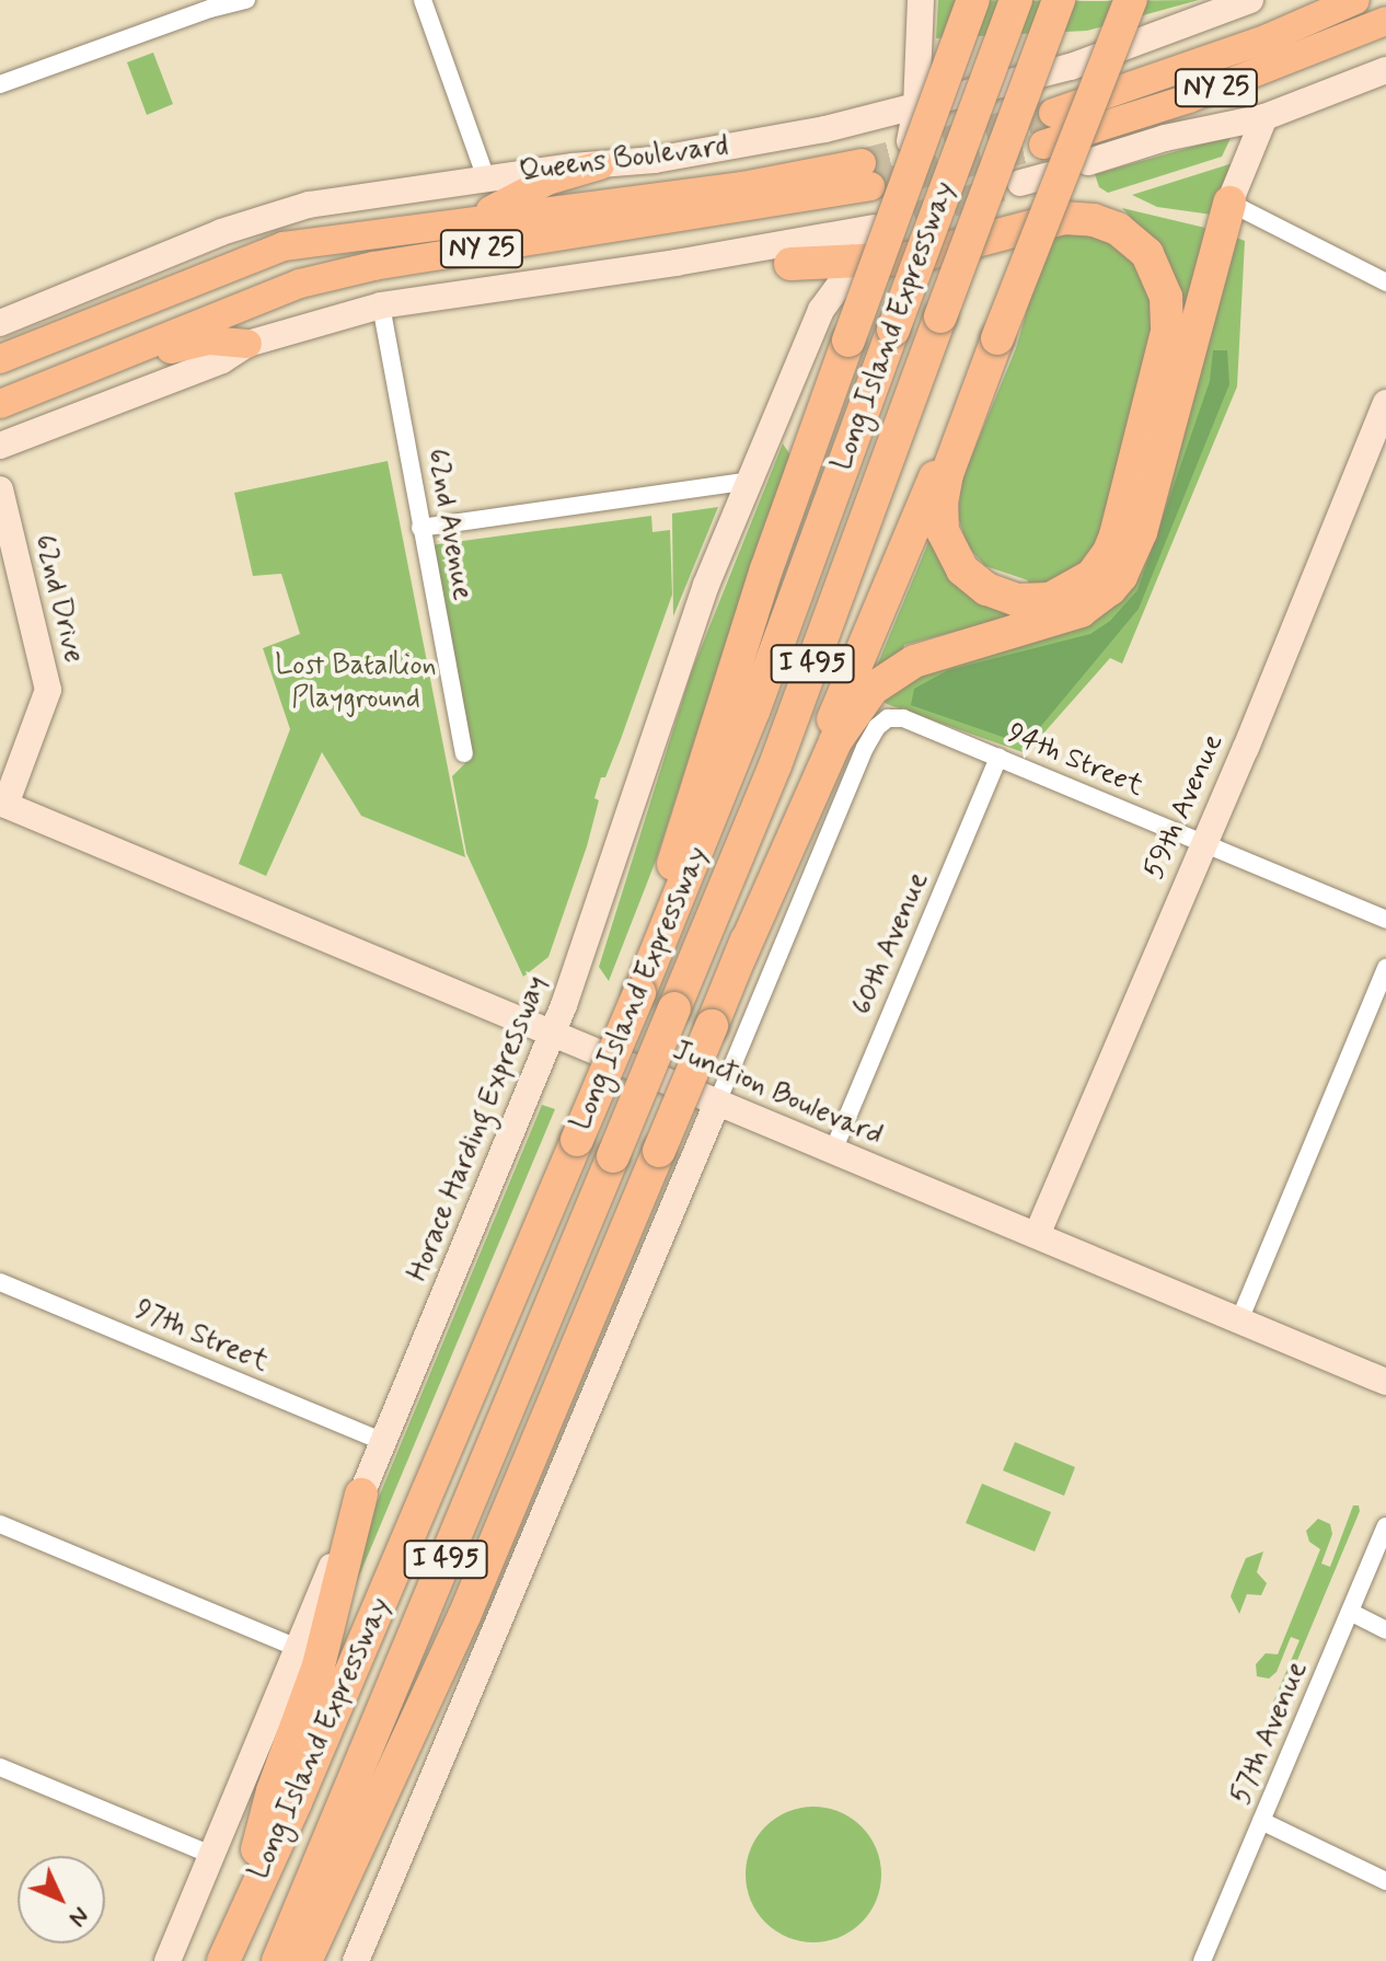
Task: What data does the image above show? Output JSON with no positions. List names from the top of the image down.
{
  "streets": {
    "highway": ["Long Island Expressway", "I 495"],
    "main road": [
      "NY 25",
      "Queens Boulevard",
      "62nd Drive",
      "59th Avenue",
      "Junction Boulevard",
      "Horace Harding Expressway"
    ],
    "street": [
      "62nd Avenue",
      "94th Street",
      "60th Avenue",
      "97th Street",
      "57th Avenue"
    ]
  },
  "crossings": [
    ["Queens Boulevard", "Horace Harding Expressway"],
    ["62nd Drive", "Junction Boulevard"],
    ["94th Street", "59th Avenue"],
    ["94th Street", "60th Avenue"],
    ["94th Street", "Junction Boulevard"],
    ["59th Avenue", "Junction Boulevard"],
    ["60th Avenue", "Junction Boulevard"],
    ["Junction Boulevard", "Horace Harding Expressway"],
    ["Horace Harding Expressway", "97th Street"]
  ],
  "parks": ["Lost Batallion Playground"],
  "north": "bottom right"
}
